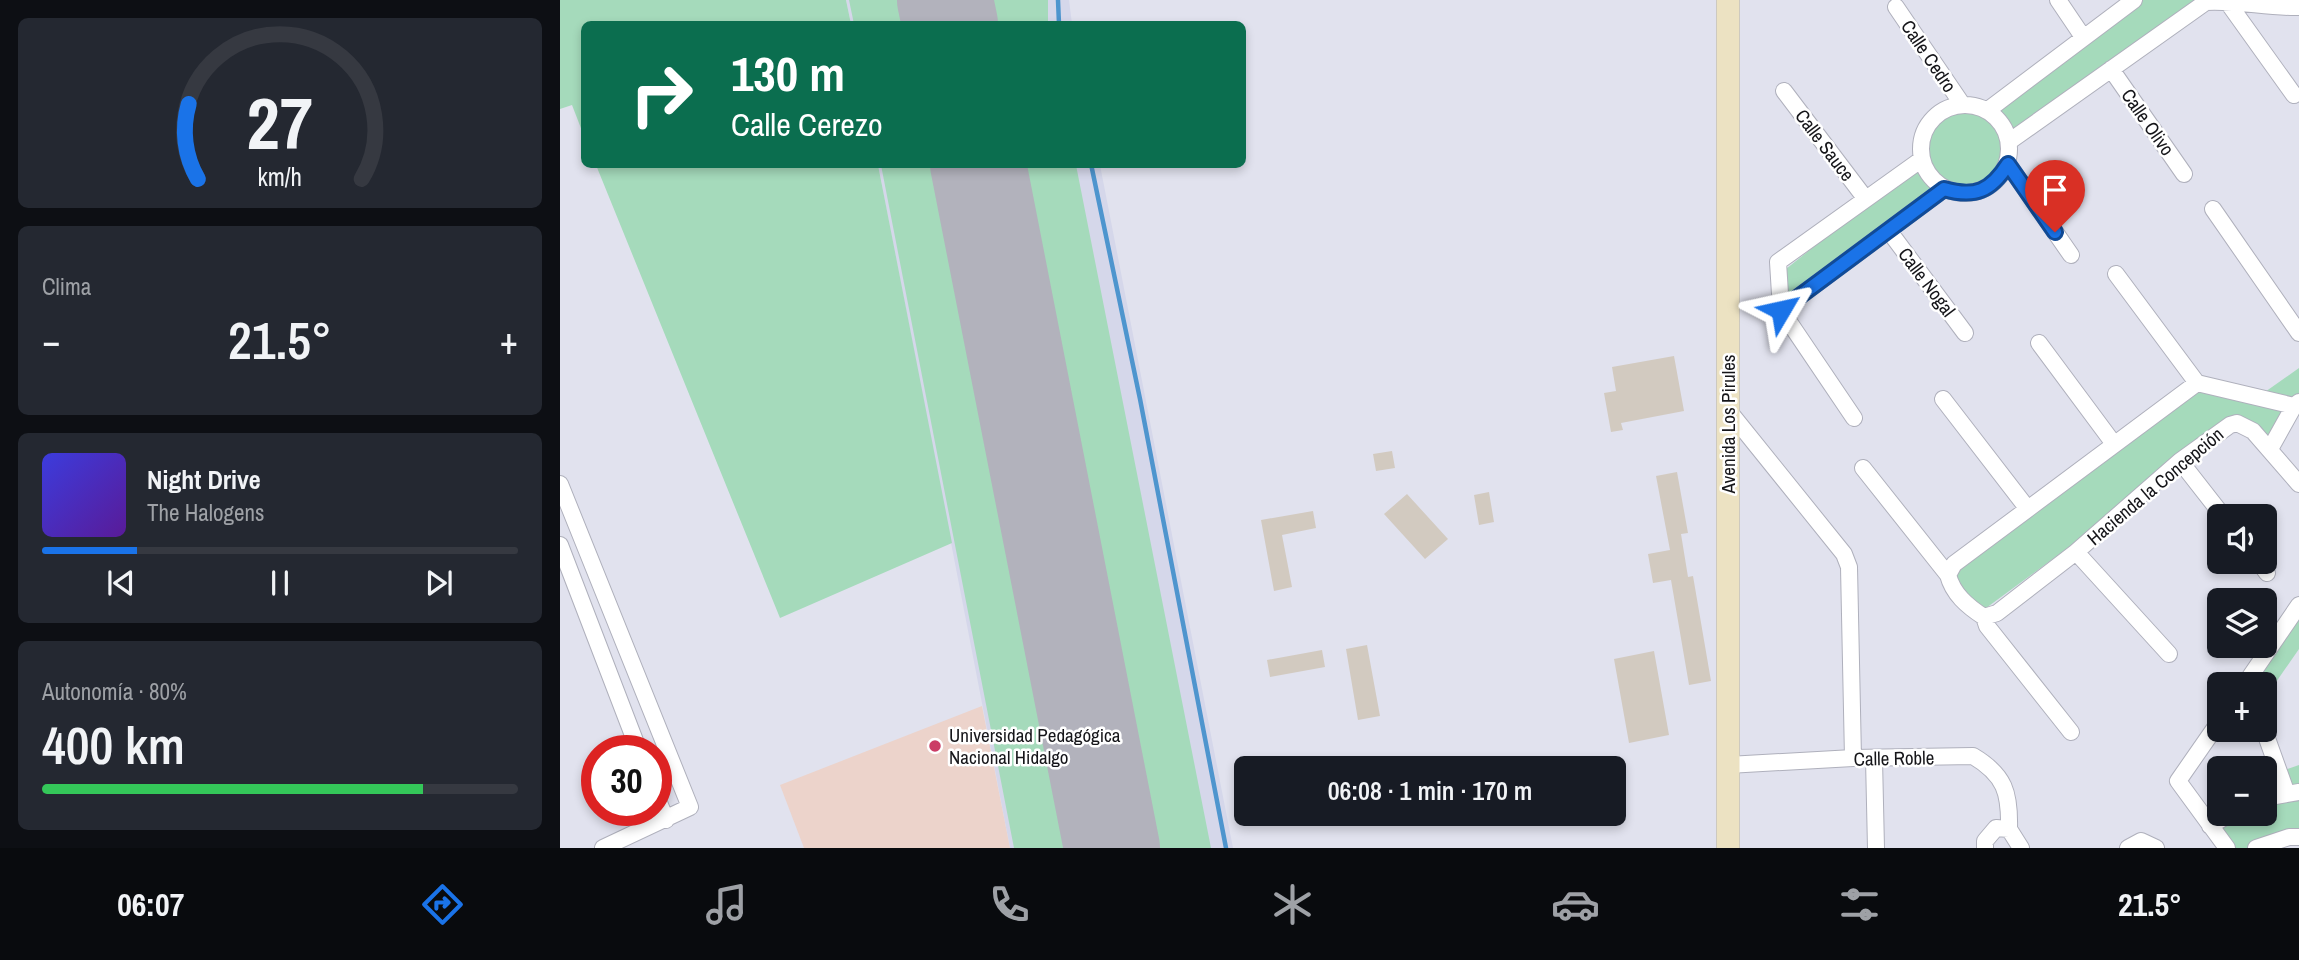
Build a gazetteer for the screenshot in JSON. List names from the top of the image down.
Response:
{
  "streets": {
    "street": [
      "Calle Cedro",
      "Calle Olivo",
      "Calle Sauce",
      "Calle Nogal",
      "Avenida Los Pirules",
      "Hacienda la Concepción",
      "Calle Roble"
    ]
  },
  "crossings": [
    ["Avenida Los Pirules", "Calle Roble"]
  ],
  "places": ["Universidad Pedagógica Nacional Hidalgo"],
  "page": {
    "turn": ["130 m", "Calle Cerezo"],
    "tile": [
      "Clima",
      ["Autonomía · 80%", "400 km"]
    ],
    "heat": ["−", "21.5°", "+"],
    "song": ["Night Drive", "The Halogens"],
    "map_buttons": ["+", "−"],
    "limit": "30",
    "trip": "06:08 · 1 min · 170 m",
    "tabs": ["06:07", "21.5°"],
    "gauge": ["27", "km/h"]
  }
}
